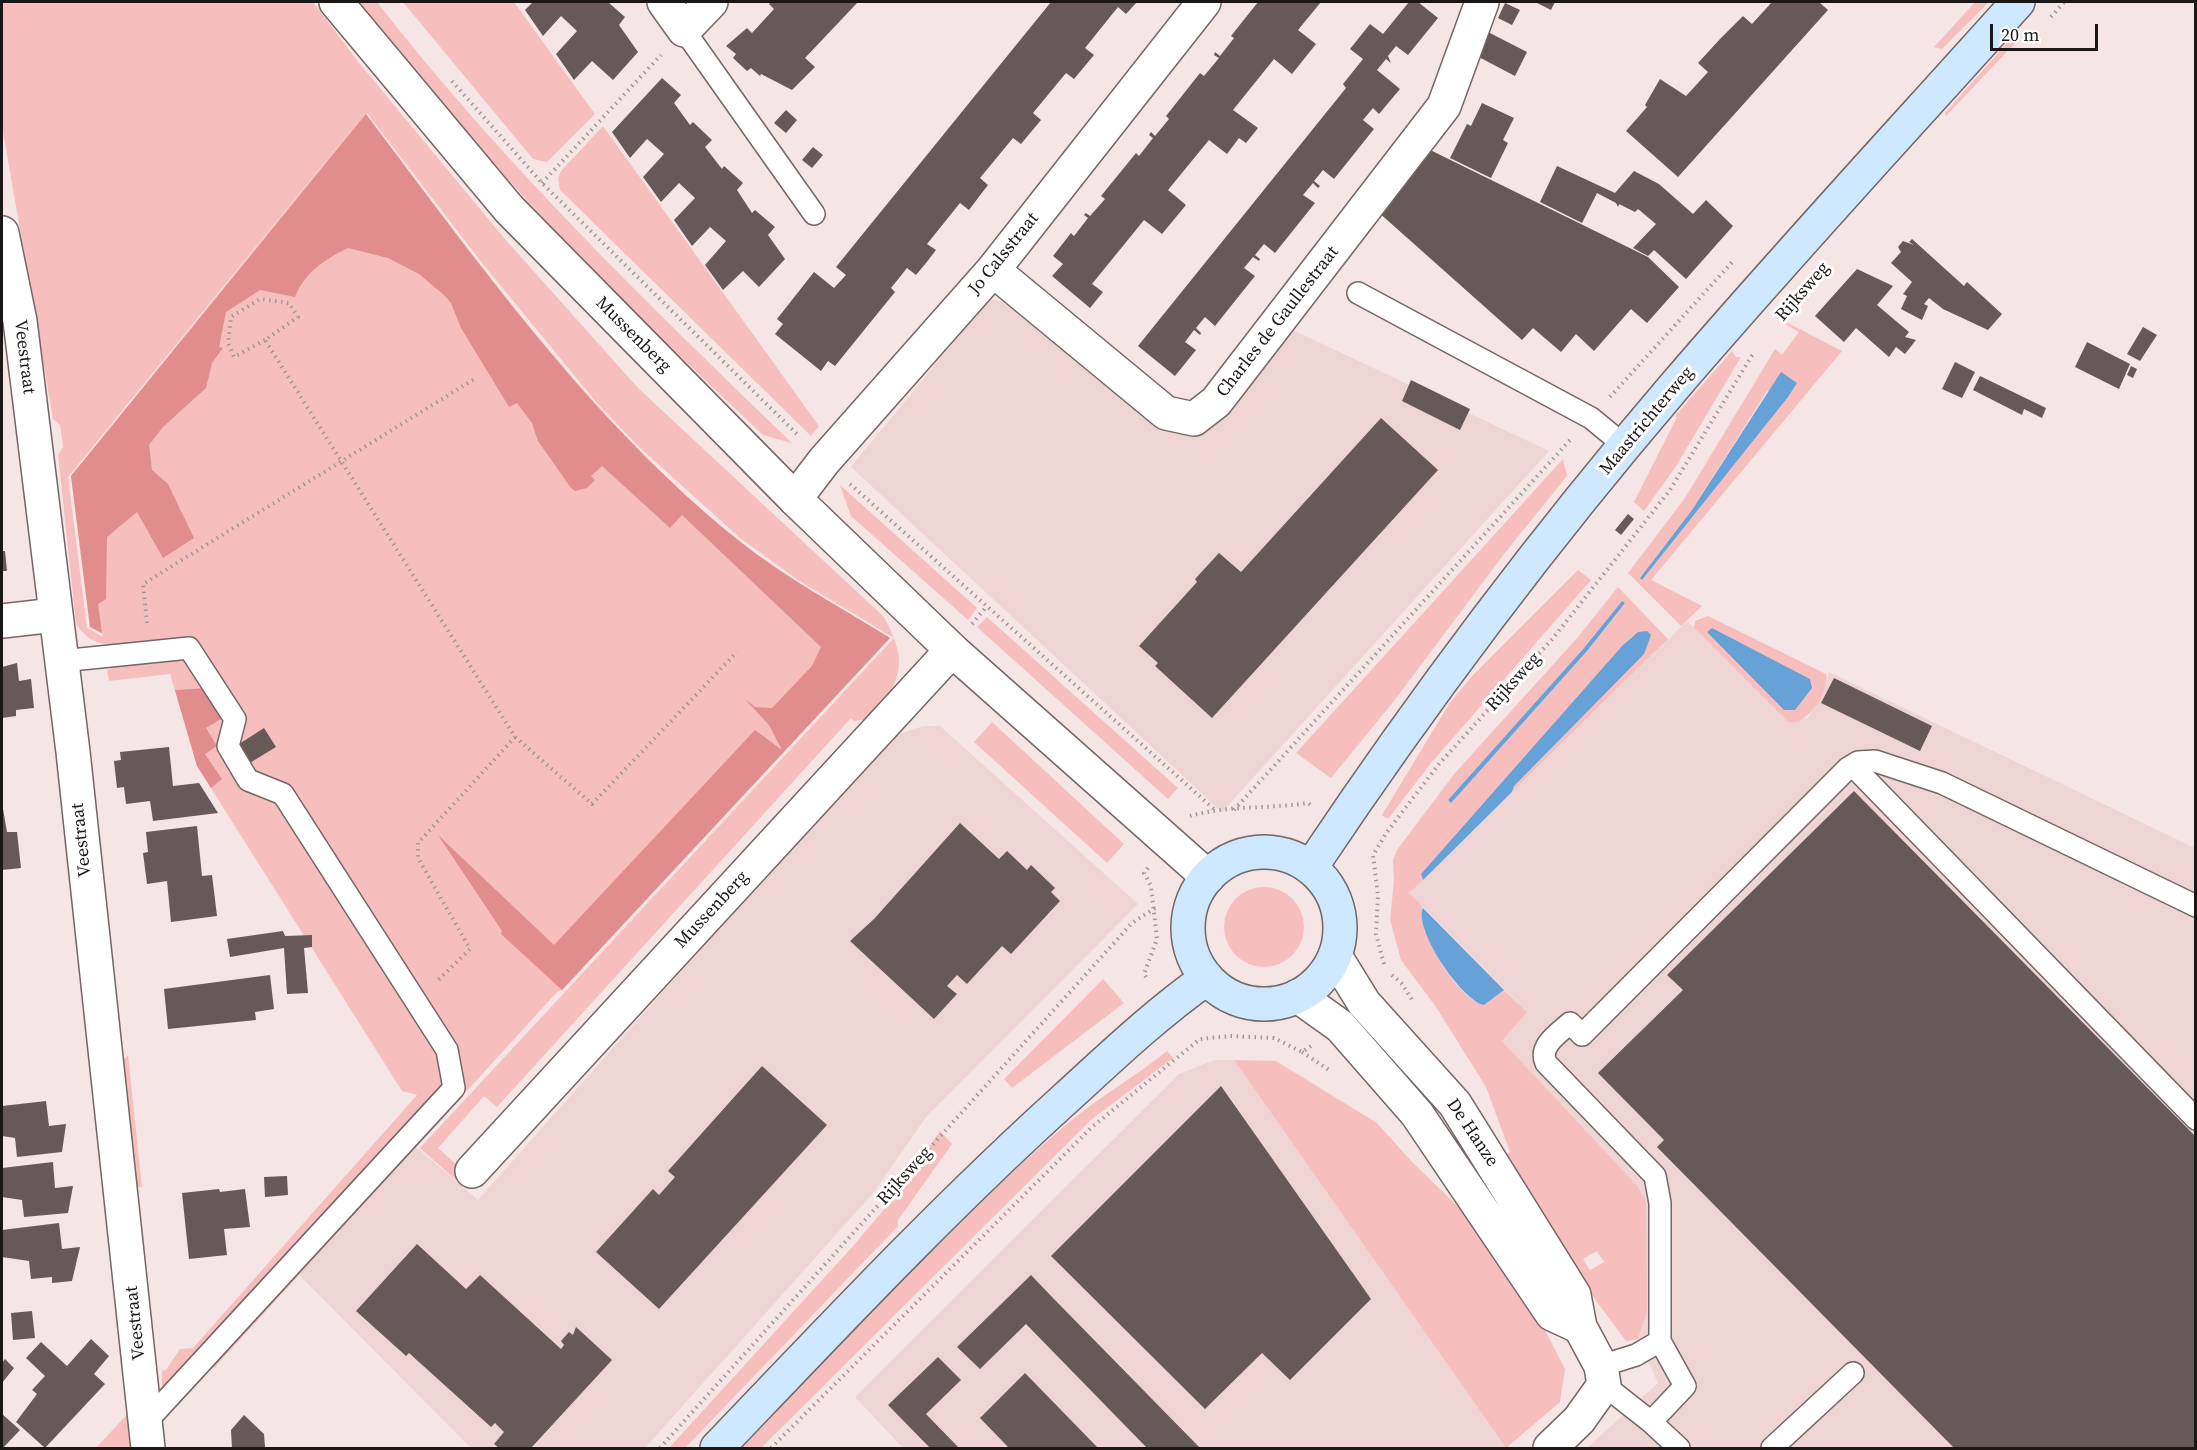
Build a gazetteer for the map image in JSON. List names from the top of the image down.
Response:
{
  "streets": {
    "main road": ["Maastrichterweg"],
    "street": [
      "Jo Calsstraat",
      "Charles de Gaullestraat",
      "Mussenberg",
      "Veestraat",
      "De Hanze"
    ],
    "path": ["Rijksweg"]
  },
  "crossings": [
    ["Jo Calsstraat", "Charles de Gaullestraat"],
    ["Jo Calsstraat", "Mussenberg"],
    ["Rijksweg", "De Hanze"],
    ["Mussenberg", "Maastrichterweg"],
    ["Mussenberg", "De Hanze"],
    ["Maastrichterweg", "De Hanze"]
  ],
  "scale_bar": "20 m"
}
